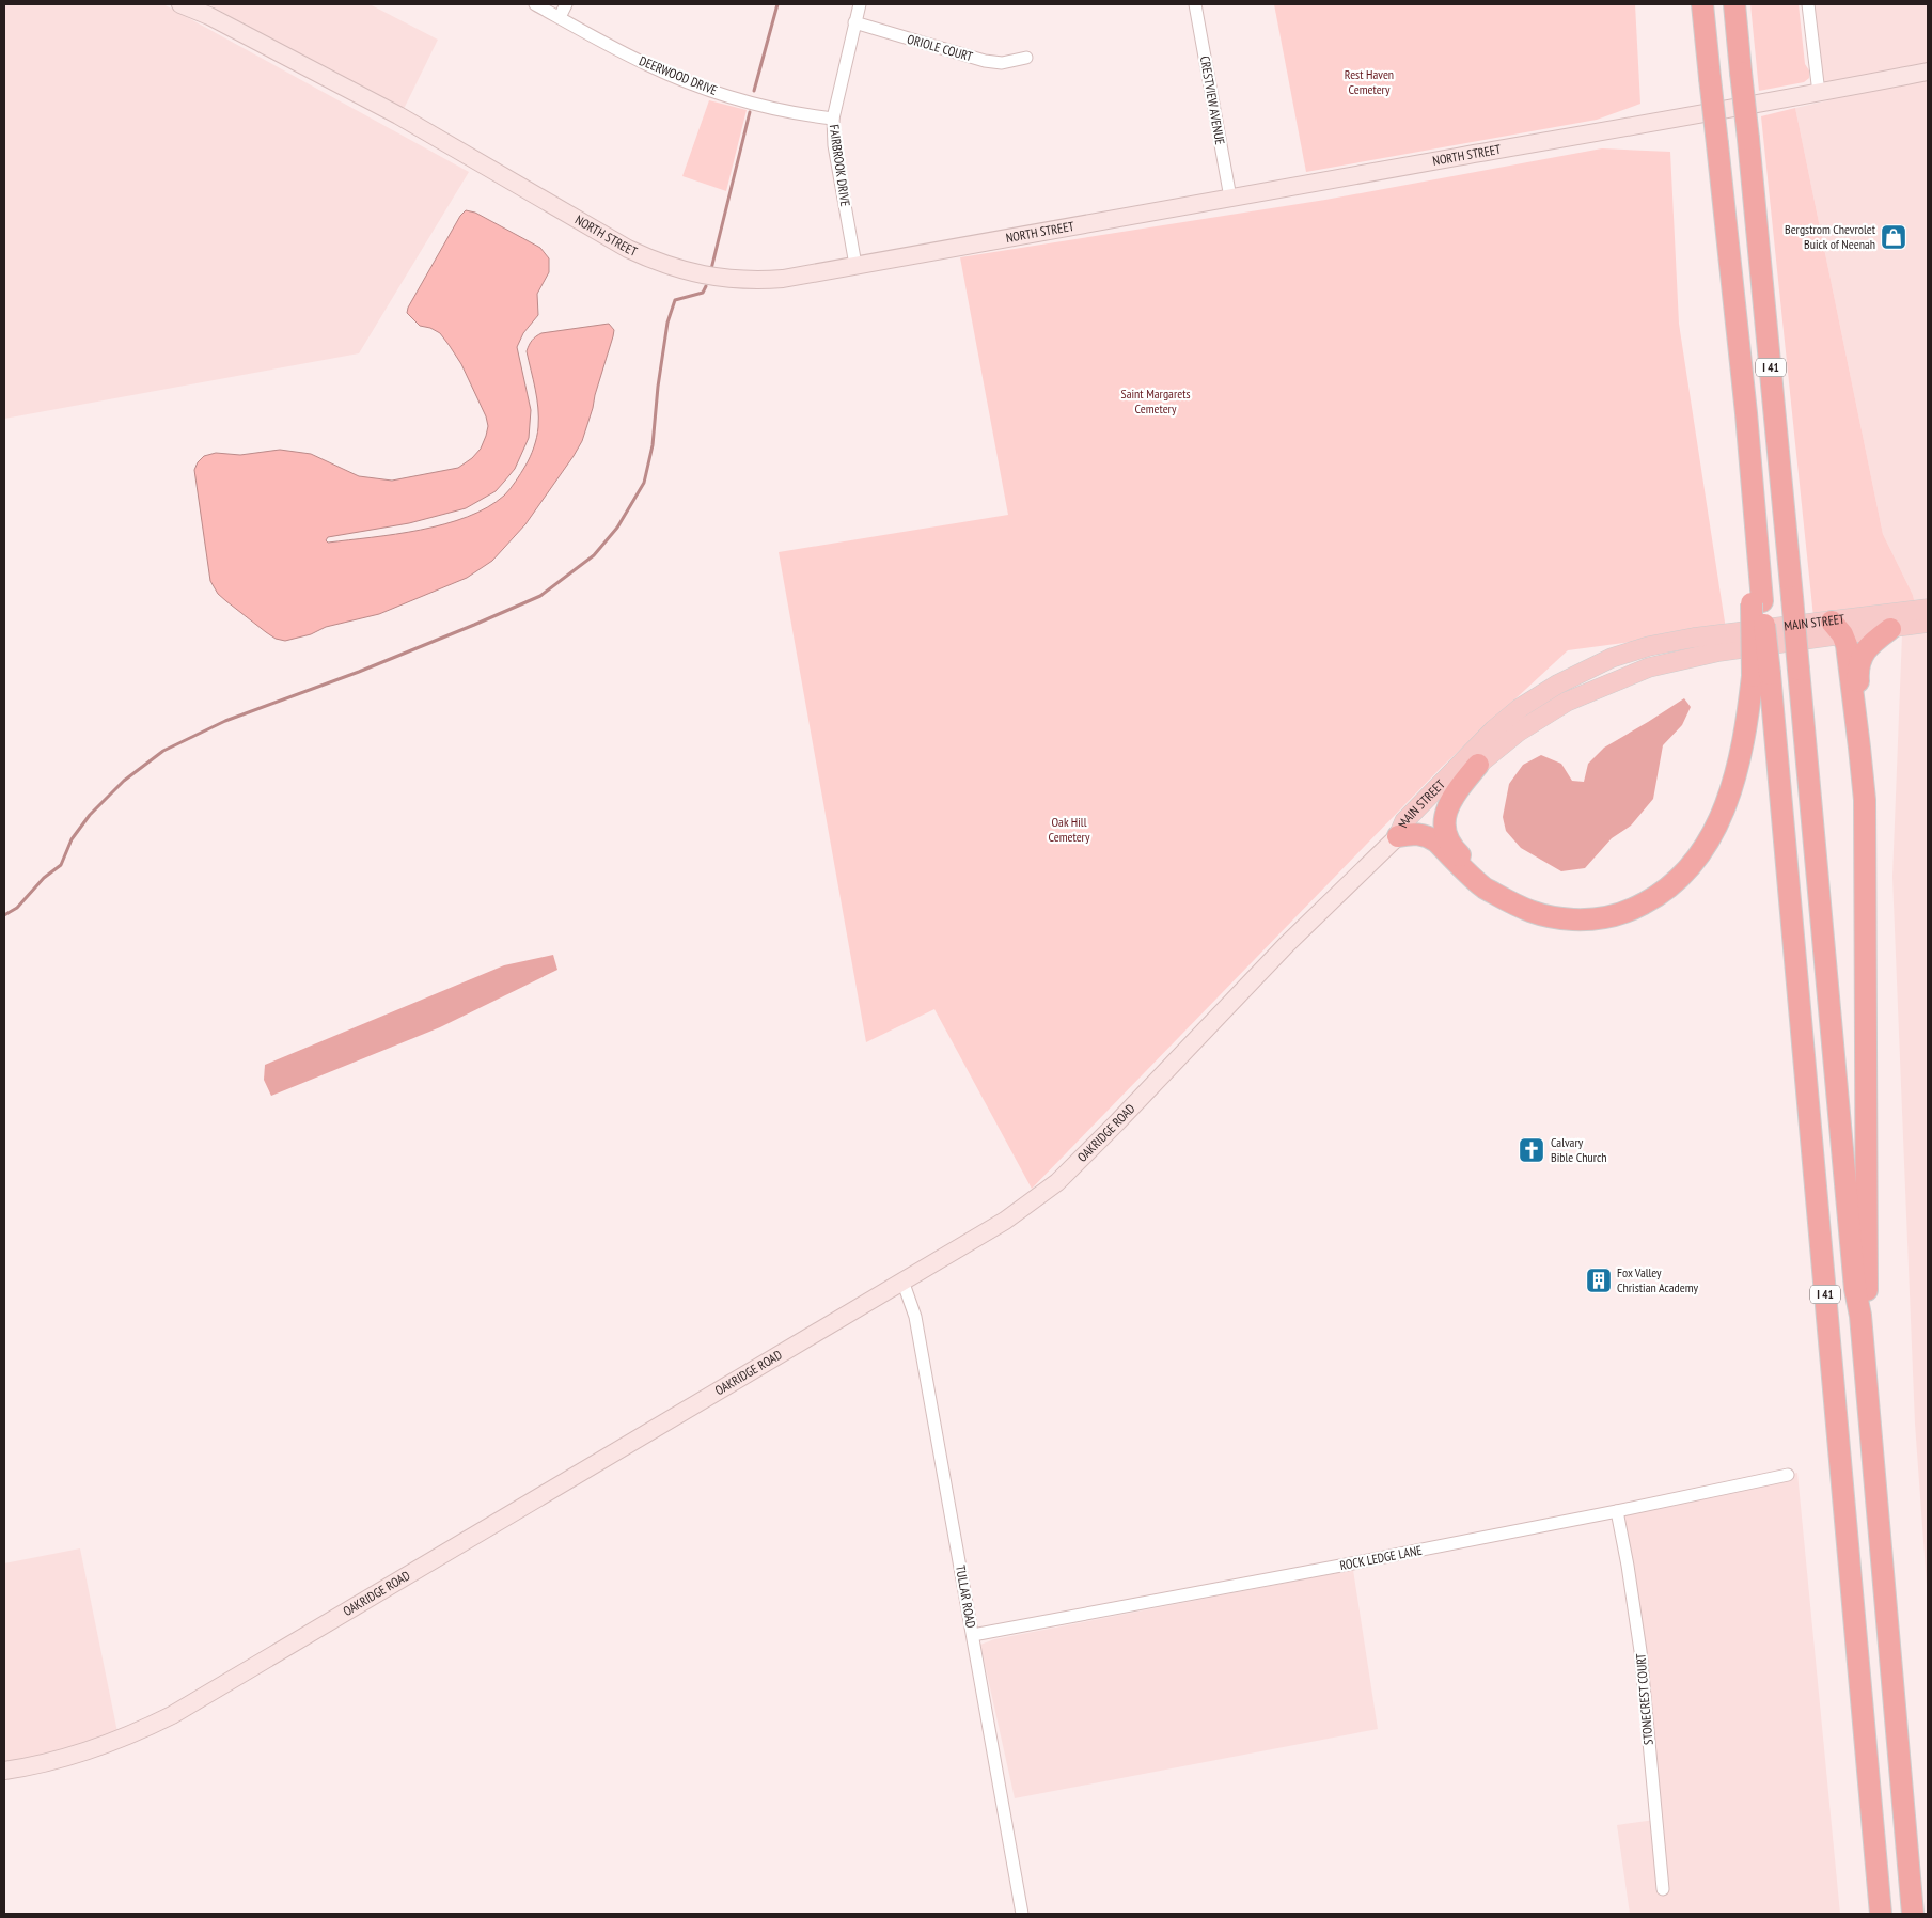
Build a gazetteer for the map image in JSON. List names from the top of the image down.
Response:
{
  "streets": {
    "highway": ["I 41"],
    "main road": ["MAIN STREET"],
    "street": [
      "ORIOLE COURT",
      "DEERWOOD DRIVE",
      "CRESTVIEW AVENUE",
      "NORTH STREET",
      "FAIRBROOK DRIVE",
      "OAKRIDGE ROAD",
      "ROCK LEDGE LANE",
      "TULLAR ROAD",
      "STONECREST COURT"
    ]
  },
  "crossings": [
    ["ORIOLE COURT", "FAIRBROOK DRIVE"],
    ["DEERWOOD DRIVE", "FAIRBROOK DRIVE"],
    ["CRESTVIEW AVENUE", "NORTH STREET"],
    ["NORTH STREET", "FAIRBROOK DRIVE"],
    ["MAIN STREET", "OAKRIDGE ROAD"],
    ["OAKRIDGE ROAD", "TULLAR ROAD"],
    ["ROCK LEDGE LANE", "TULLAR ROAD"],
    ["ROCK LEDGE LANE", "STONECREST COURT"]
  ],
  "parks": ["Rest Haven Cemetery", "Saint Margarets Cemetery", "Oak Hill Cemetery"],
  "places": {
    "shop": ["Bergstrom Chevrolet Buick of Neenah"],
    "church": ["Calvary Bible Church"],
    "building": ["Fox Valley Christian Academy"]
  }
}
